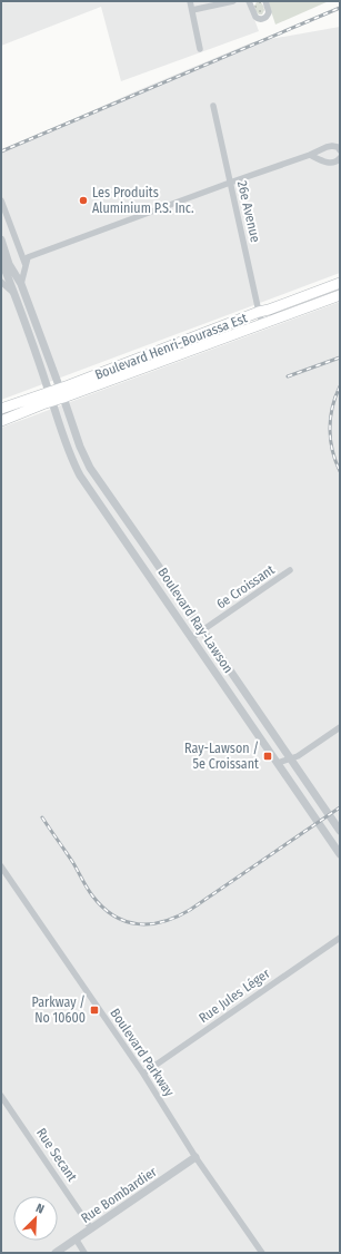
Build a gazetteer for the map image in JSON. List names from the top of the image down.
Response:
{
  "streets": {
    "main road": ["Boulevard Henri-Bourassa Est"],
    "street": [
      "26e Avenue",
      "6e Croissant",
      "Boulevard Ray-Lawson",
      "Rue Jules Léger",
      "Boulevard Parkway",
      "Rue Secant",
      "Rue Bombardier"
    ]
  },
  "crossings": [
    ["26e Avenue", "Boulevard Henri-Bourassa Est"],
    ["Boulevard Henri-Bourassa Est", "Boulevard Ray-Lawson"],
    ["6e Croissant", "Boulevard Ray-Lawson"],
    ["Rue Jules Léger", "Boulevard Parkway"],
    ["Boulevard Parkway", "Rue Bombardier"],
    ["Rue Secant", "Rue Bombardier"]
  ],
  "places": {
    "other": ["Les Produits Aluminium P.S. Inc."],
    "transit": ["Ray-Lawson / 5e Croissant", "Parkway / No 10600"]
  },
  "north": "top right"
}
